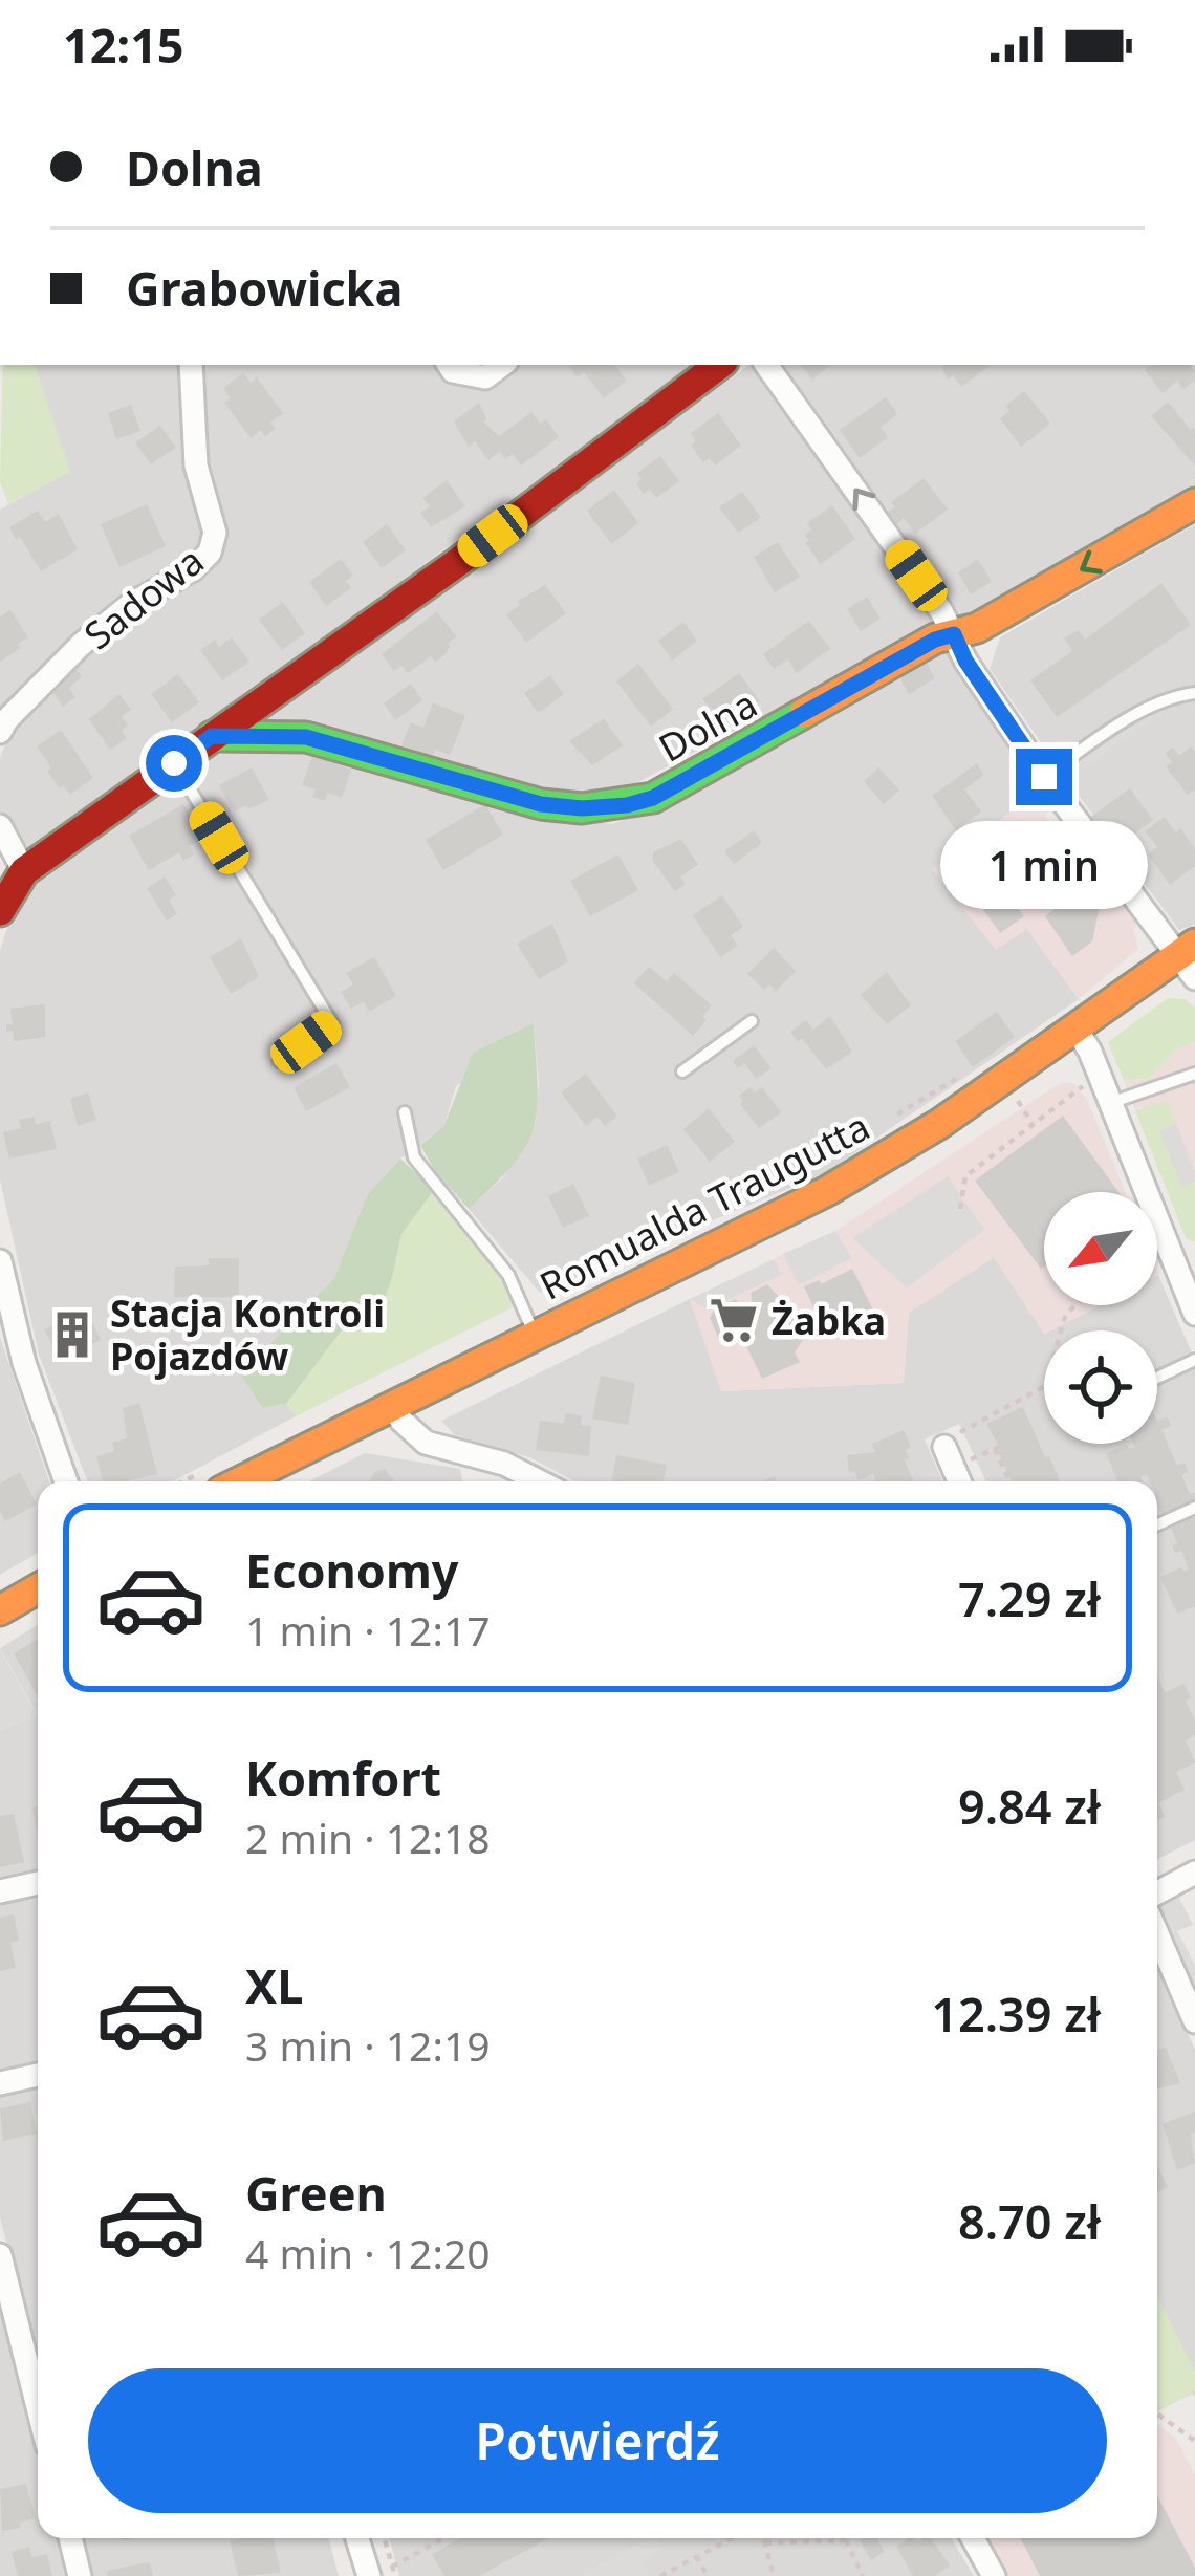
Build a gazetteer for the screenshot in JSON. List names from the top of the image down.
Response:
{
  "streets": {
    "street": ["Sadowa", "Dolna", "Romualda Traugutta"]
  },
  "places": {
    "supermarket": ["Żabka"],
    "building": ["Stacja Kontroli Pojazdów"]
  },
  "north": "bottom left",
  "page": {
    "status": "12:15",
    "banner": ["Dolna", "Grabowicka"],
    "bubble": "1 min",
    "list": [
      {
        "name": "Economy",
        "note": "1 min · 12:17",
        "value": "7.29 zł"
      },
      {
        "name": "Komfort",
        "note": "2 min · 12:18",
        "value": "9.84 zł"
      },
      {
        "name": "XL",
        "note": "3 min · 12:19",
        "value": "12.39 zł"
      },
      {
        "name": "Green",
        "note": "4 min · 12:20",
        "value": "8.70 zł"
      }
    ],
    "buttons": "Potwierdź"
  }
}
